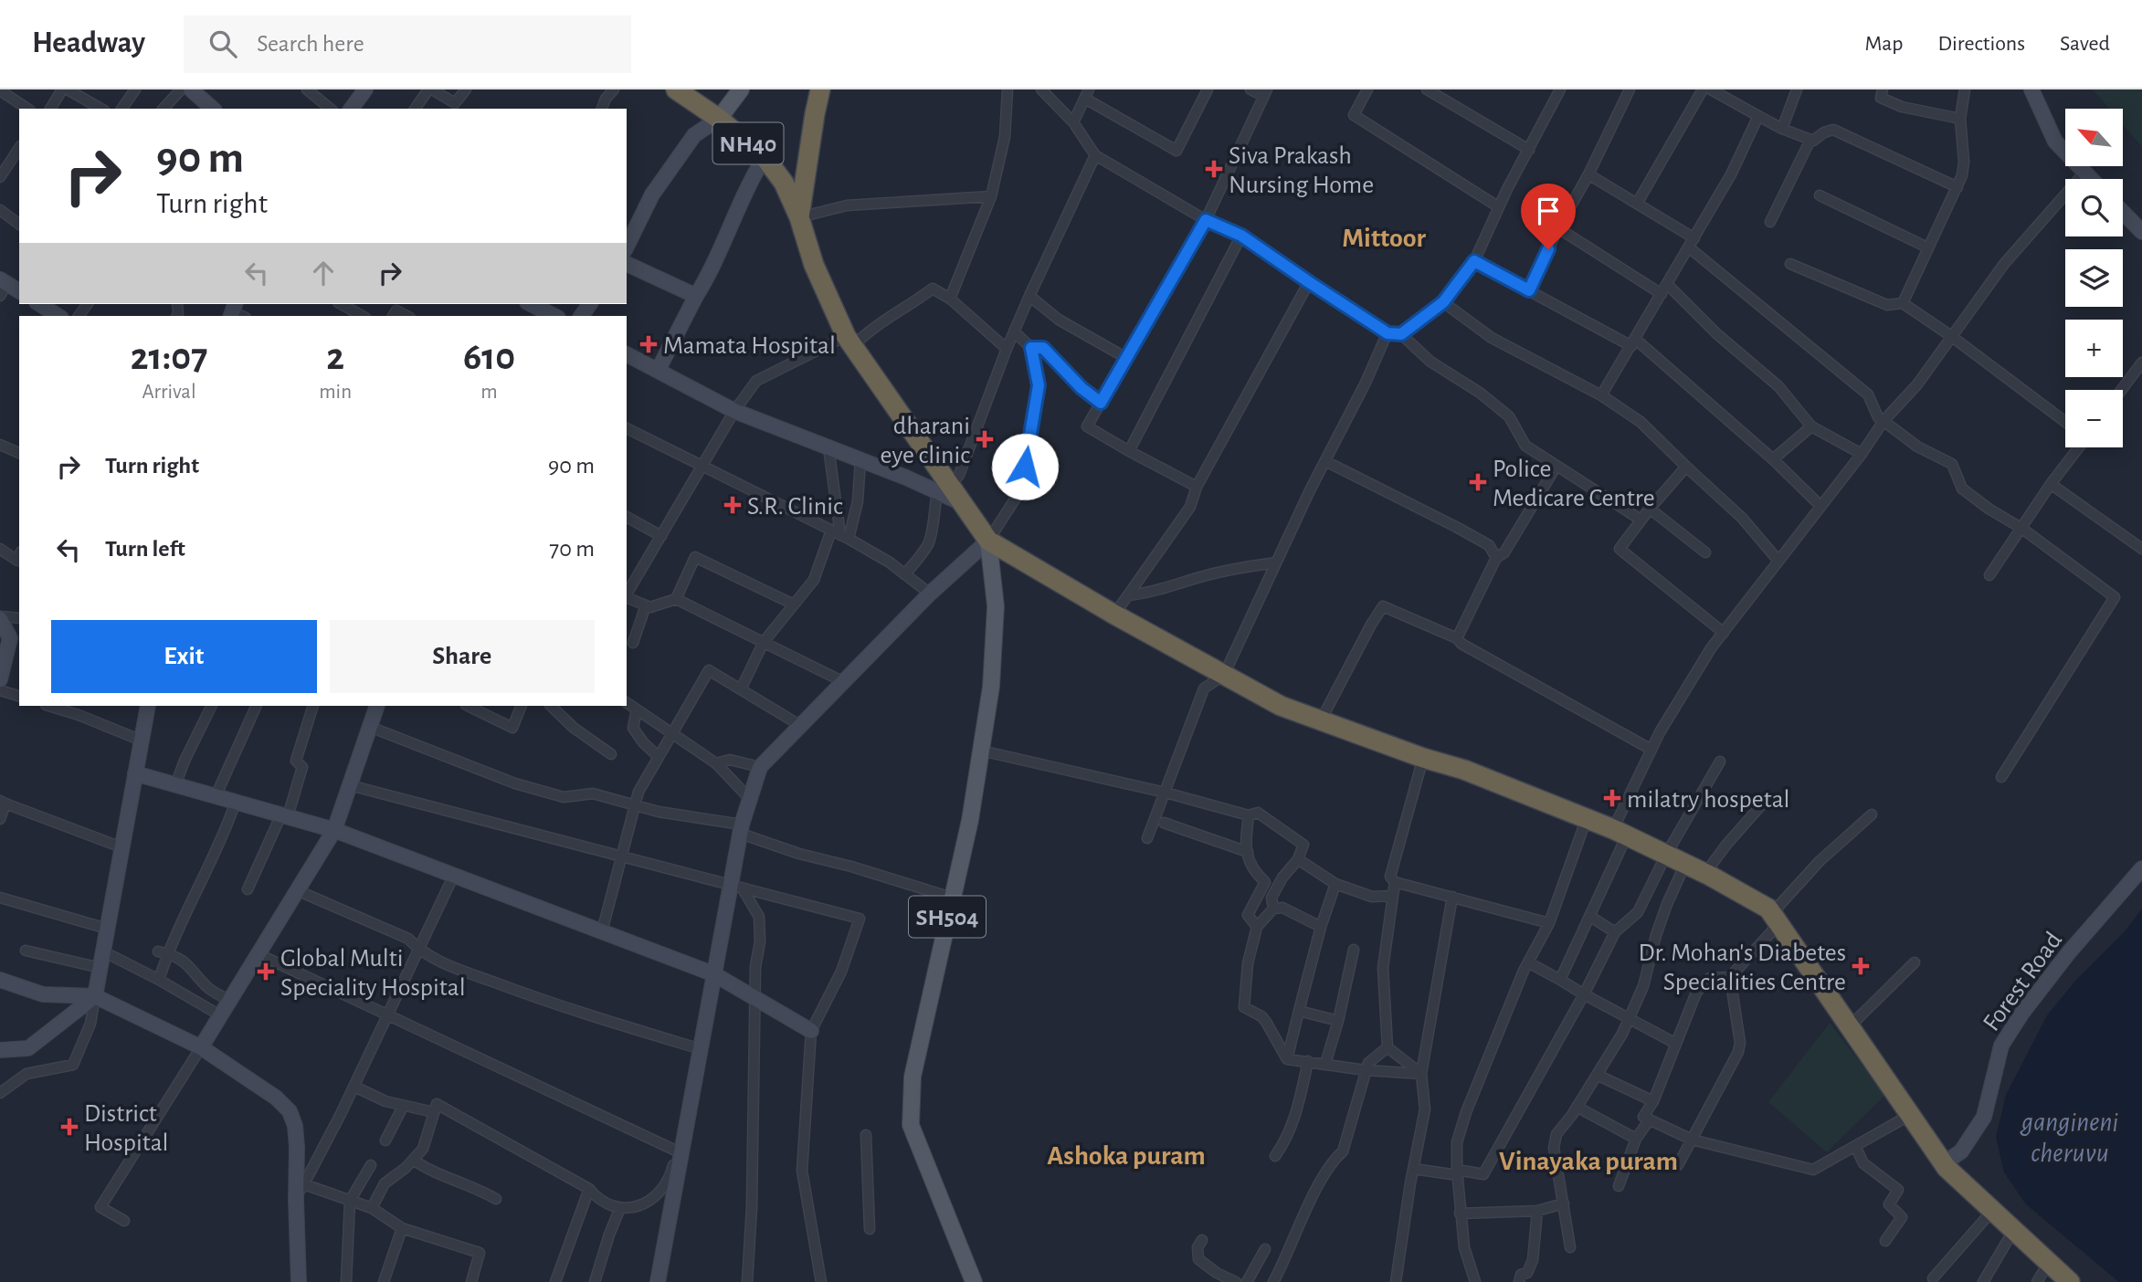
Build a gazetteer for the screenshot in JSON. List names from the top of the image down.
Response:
{
  "streets": {
    "highway": ["NH40"],
    "main road": ["SH504"],
    "street": ["Forest Road"]
  },
  "crossings": [
    ["NH40", "SH504"]
  ],
  "districts": ["Mittoor", "Ashoka puram", "Vinayaka puram"],
  "water": ["gangineni cheruvu"],
  "places": {
    "health": [
      "Siva Prakash Nursing Home",
      "Mamata Hospital",
      "dharani eye clinic",
      "Police Medicare Centre",
      "S.R. Clinic",
      "milatry hospetal",
      "Dr. Mohan's Diabetes Specialities Centre",
      "Global Multi Speciality Hospital",
      "District Hospital"
    ]
  },
  "north": "top left",
  "page": {
    "header": "Headway",
    "search": "Search here",
    "nav": ["Map", "Directions", "Saved"],
    "map_buttons": ["+", "−"],
    "turn": ["90 m", "Turn right"],
    "eta": [
      "21:07",
      "Arrival",
      "2",
      "min",
      "610",
      "m"
    ],
    "list": [
      {
        "name": "Turn right",
        "value": "90 m"
      },
      {
        "name": "Turn left",
        "value": "70 m"
      }
    ],
    "buttons": ["Exit", "Share"]
  }
}
